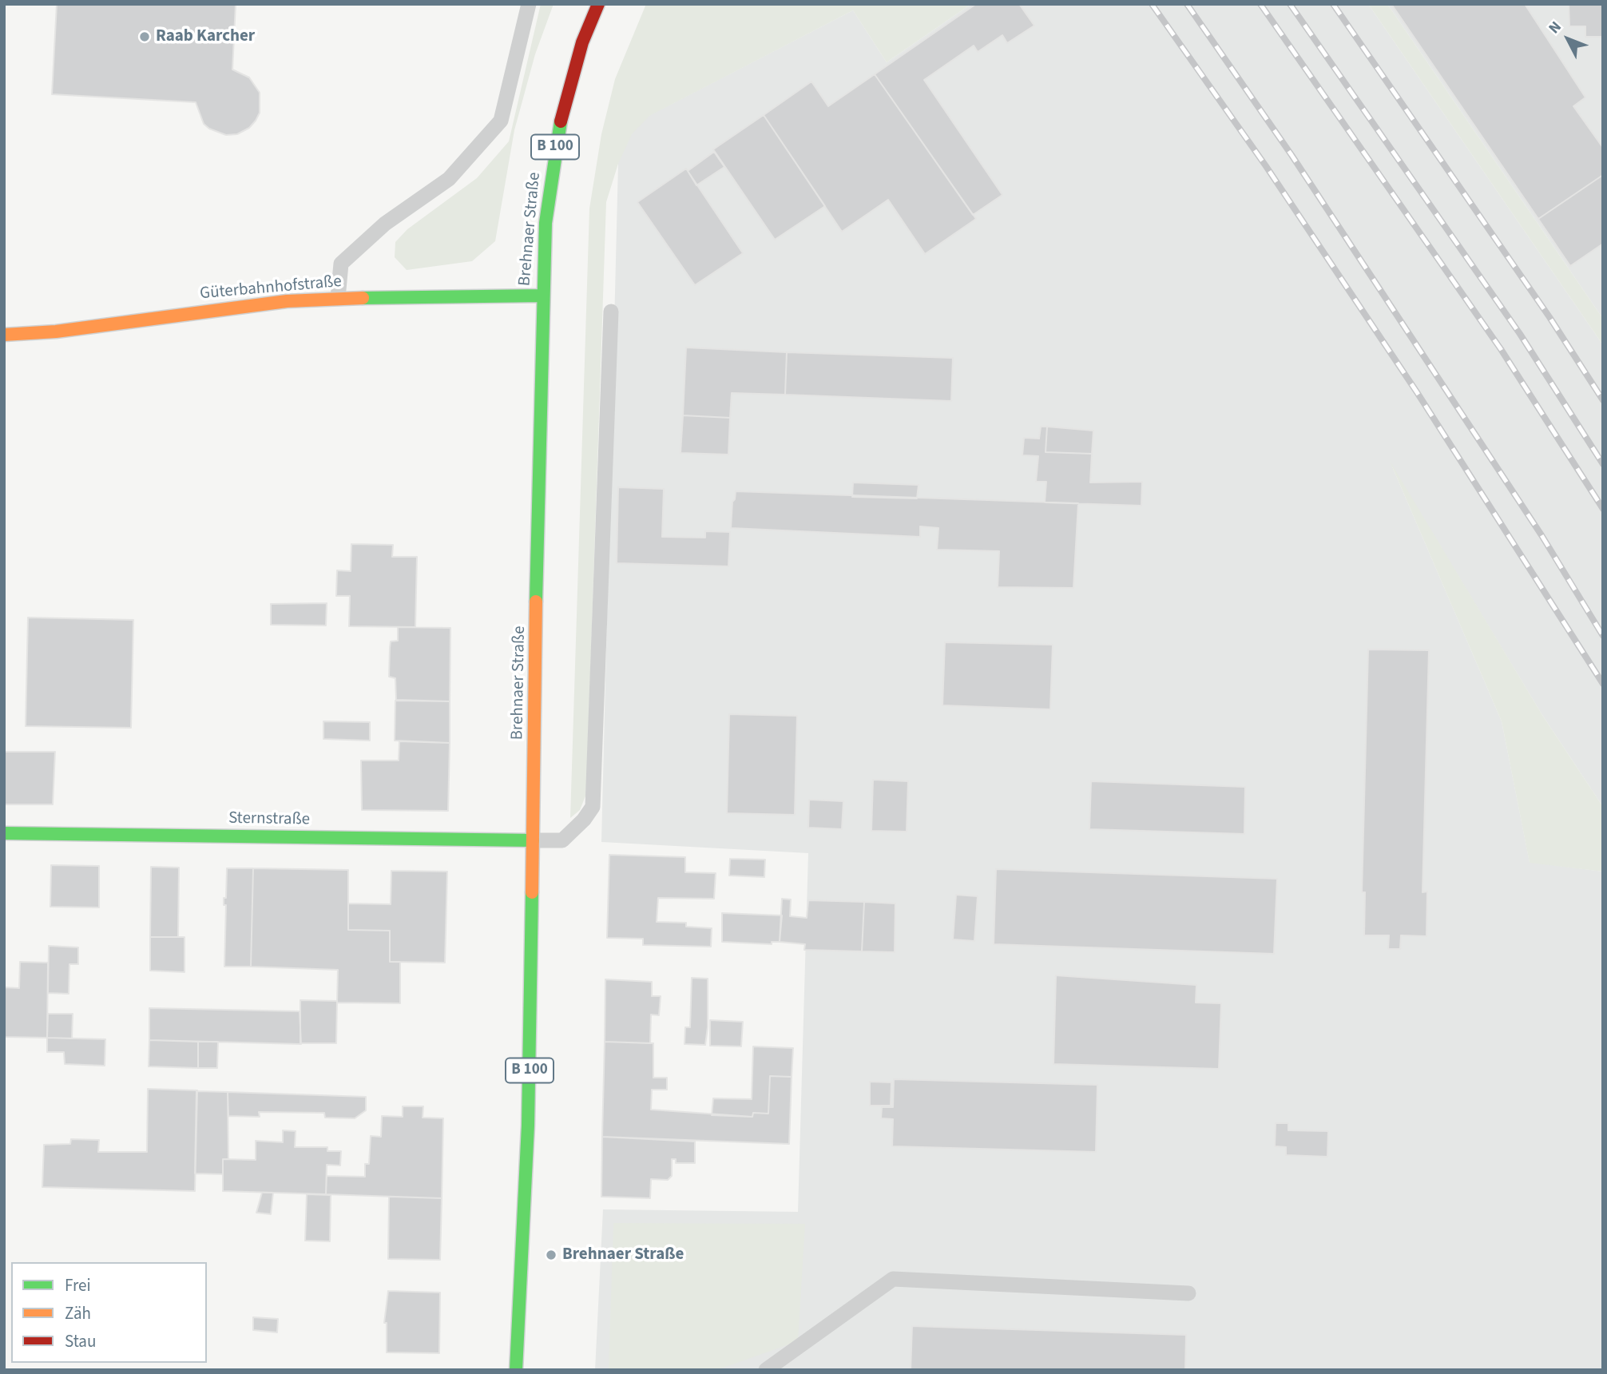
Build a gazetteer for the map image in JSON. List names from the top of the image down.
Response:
{
  "streets": {
    "main road": [
      "B 100",
      "Brehnaer Straße",
      "Güterbahnhofstraße",
      "Sternstraße"
    ]
  },
  "crossings": [
    ["Brehnaer Straße", "Güterbahnhofstraße"],
    ["Brehnaer Straße", "Sternstraße"]
  ],
  "places": ["Raab Karcher", "Brehnaer Straße"],
  "legend": ["Frei", "Zäh", "Stau"],
  "north": "top left"
}
